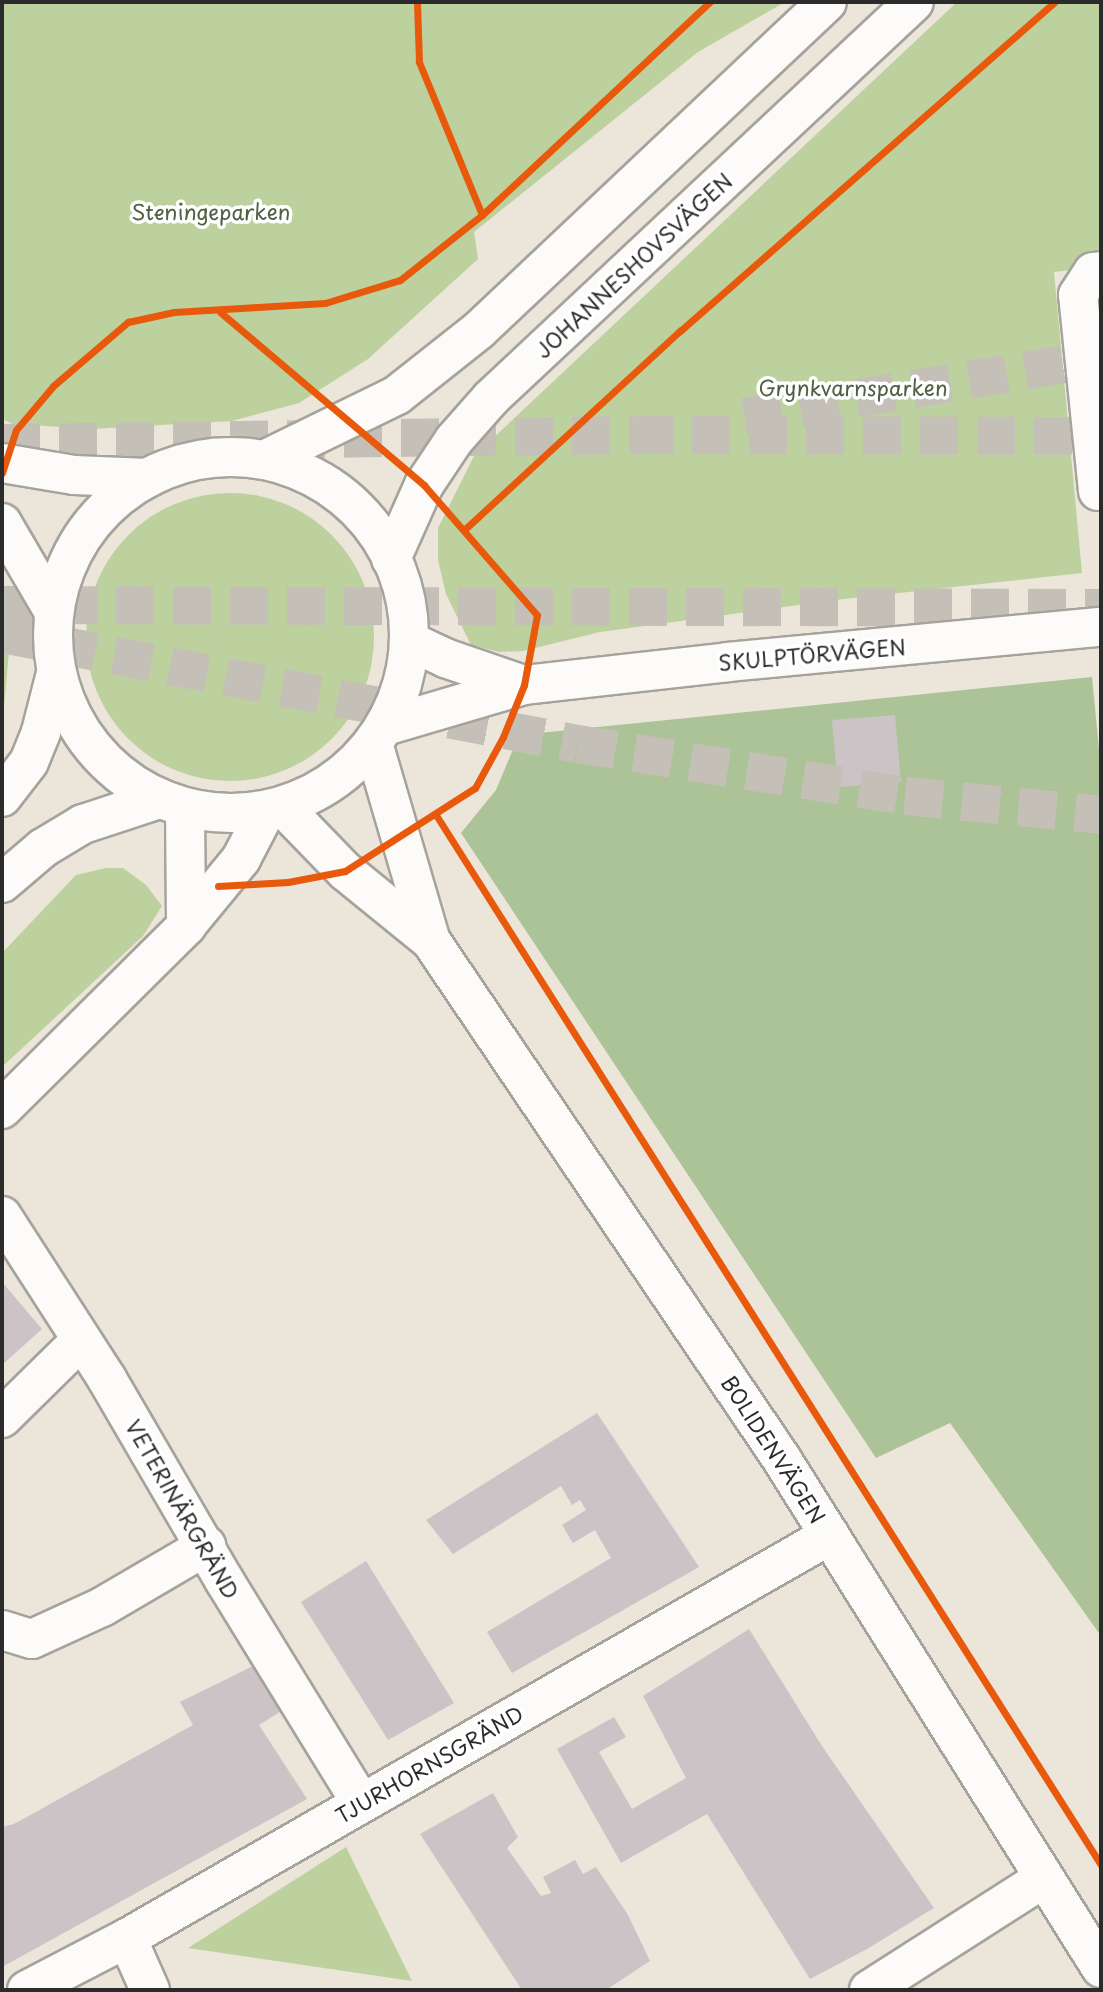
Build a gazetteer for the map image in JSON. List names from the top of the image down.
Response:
{
  "streets": {
    "main road": [
      "JOHANNESHOVSVÄGEN",
      "SKULPTÖRVÄGEN",
      "BOLIDENVÄGEN",
      "VETERINÄRGRÄND",
      "TJURHORNSGRÄND"
    ]
  },
  "crossings": [
    ["SKULPTÖRVÄGEN", "BOLIDENVÄGEN"],
    ["BOLIDENVÄGEN", "TJURHORNSGRÄND"],
    ["VETERINÄRGRÄND", "TJURHORNSGRÄND"]
  ],
  "parks": ["Steningeparken", "Grynkvarnsparken"]
}
